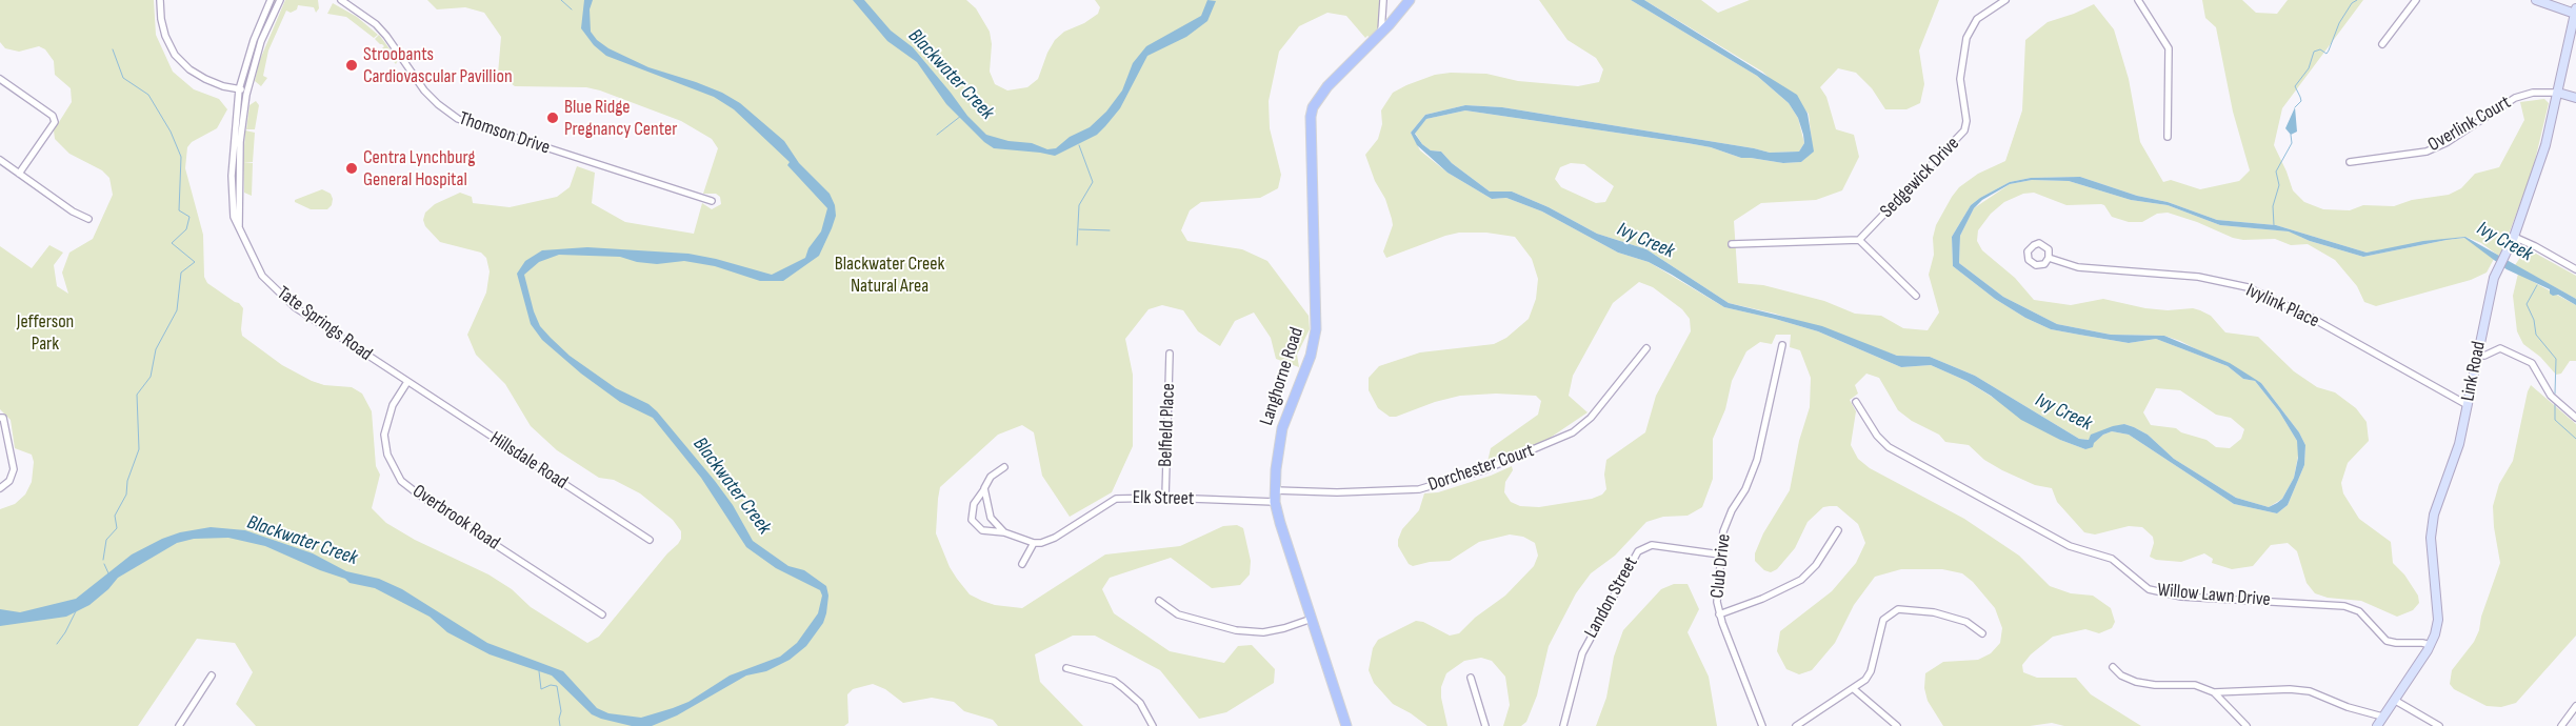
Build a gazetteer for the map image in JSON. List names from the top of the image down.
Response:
{
  "streets": {
    "main road": ["Langhorne Road"],
    "street": [
      "Overlink Court",
      "Thomson Drive",
      "Sedgewick Drive",
      "Ivylink Place",
      "Tate Springs Road",
      "Link Road",
      "Belfield Place",
      "Hillsdale Road",
      "Dorchester Court",
      "Elk Street",
      "Overbrook Road",
      "Club Drive",
      "Willow Lawn Drive",
      "Landon Street"
    ]
  },
  "crossings": [
    ["Overlink Court", "Link Road"],
    ["Ivylink Place", "Link Road"],
    ["Tate Springs Road", "Hillsdale Road"],
    ["Tate Springs Road", "Overbrook Road"],
    ["Link Road", "Willow Lawn Drive"],
    ["Langhorne Road", "Dorchester Court"],
    ["Langhorne Road", "Elk Street"],
    ["Belfield Place", "Elk Street"],
    ["Hillsdale Road", "Overbrook Road"],
    ["Club Drive", "Landon Street"]
  ],
  "water": ["Blackwater Creek", "Ivy Creek"],
  "parks": ["Blackwater Creek Natural Area", "Jefferson Park"],
  "places": ["Stroobants Cardiovascular Pavillion", "Blue Ridge Pregnancy Center", "Centra Lynchburg General Hospital"]
}
